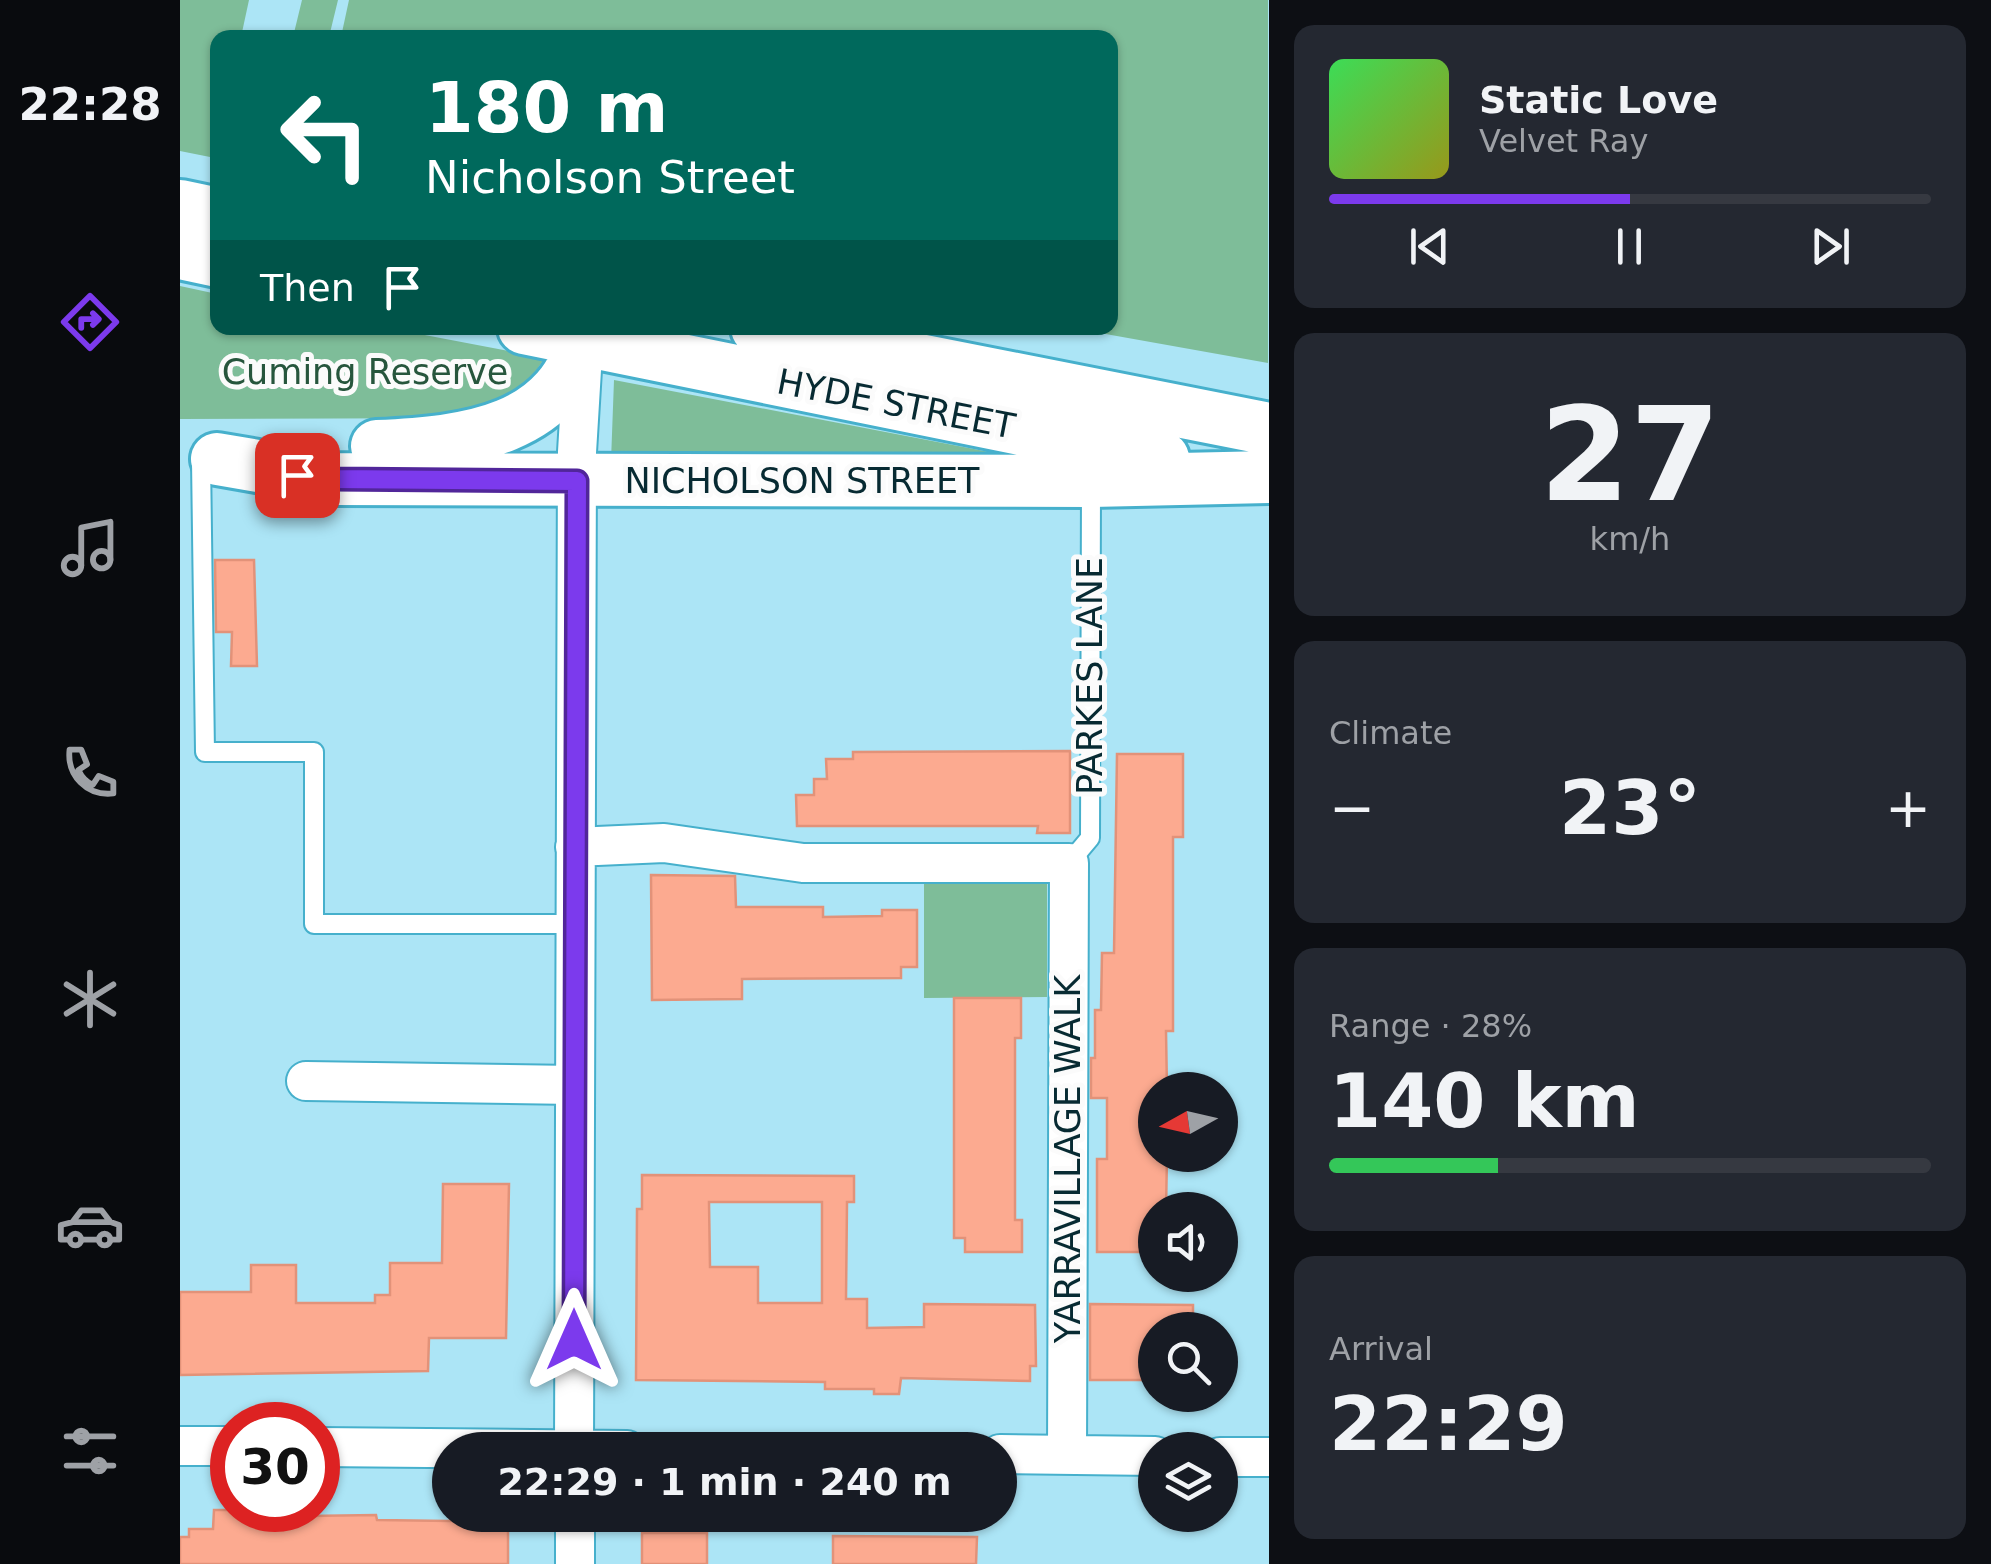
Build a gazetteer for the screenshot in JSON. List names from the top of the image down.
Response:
{
  "streets": {
    "street": ["HYDE STREET", "NICHOLSON STREET", "YARRAVILLAGE WALK"],
    "lane": ["PARKES LANE"]
  },
  "crossings": [
    ["HYDE STREET", "NICHOLSON STREET"],
    ["NICHOLSON STREET", "PARKES LANE"],
    ["PARKES LANE", "YARRAVILLAGE WALK"]
  ],
  "parks": ["Cuming Reserve"],
  "north": "left",
  "page": {
    "tabs": "22:28",
    "turn": ["180 m", "Nicholson Street"],
    "song": ["Static Love", "Velvet Ray"],
    "then": "Then",
    "tile": [
      ["27", "km/h"],
      "Climate",
      ["Range · 28%", "140 km"],
      ["Arrival", "22:29"]
    ],
    "heat": ["−", "23°", "+"],
    "limit": "30",
    "trip": "22:29 · 1 min · 240 m"
  }
}
